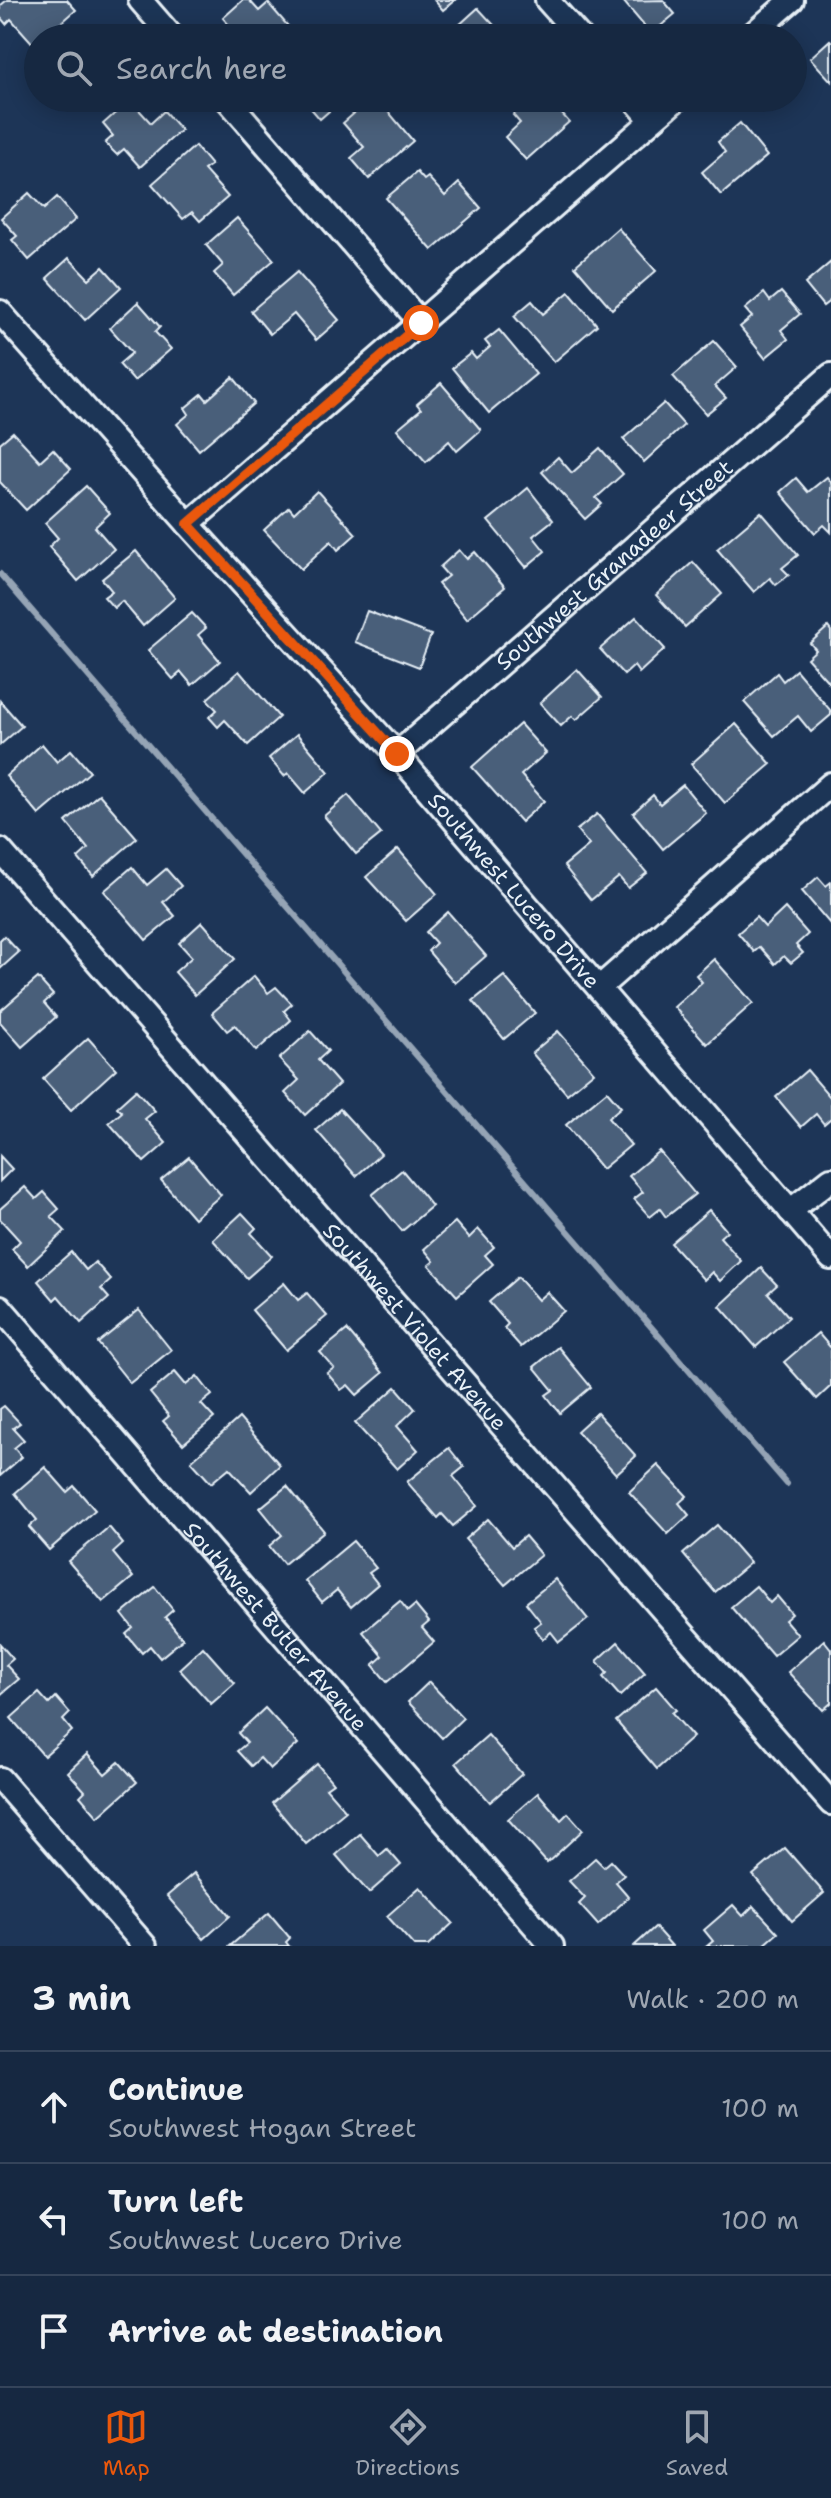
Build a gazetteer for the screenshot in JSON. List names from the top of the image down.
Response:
{
  "streets": {
    "street": [
      "Southwest Granadeer Street",
      "Southwest Lucero Drive",
      "Southwest Violet Avenue",
      "Southwest Butler Avenue"
    ]
  },
  "crossings": [
    ["Southwest Granadeer Street", "Southwest Lucero Drive"]
  ],
  "page": {
    "search": "Search here",
    "heading": ["3 min", "Walk · 200 m"],
    "list": [
      ["Continue", "Southwest Hogan Street", "100 m"],
      ["Turn left", "Southwest Lucero Drive", "100 m"],
      "Arrive at destination"
    ],
    "nav": ["Map", "Directions", "Saved"]
  }
}
